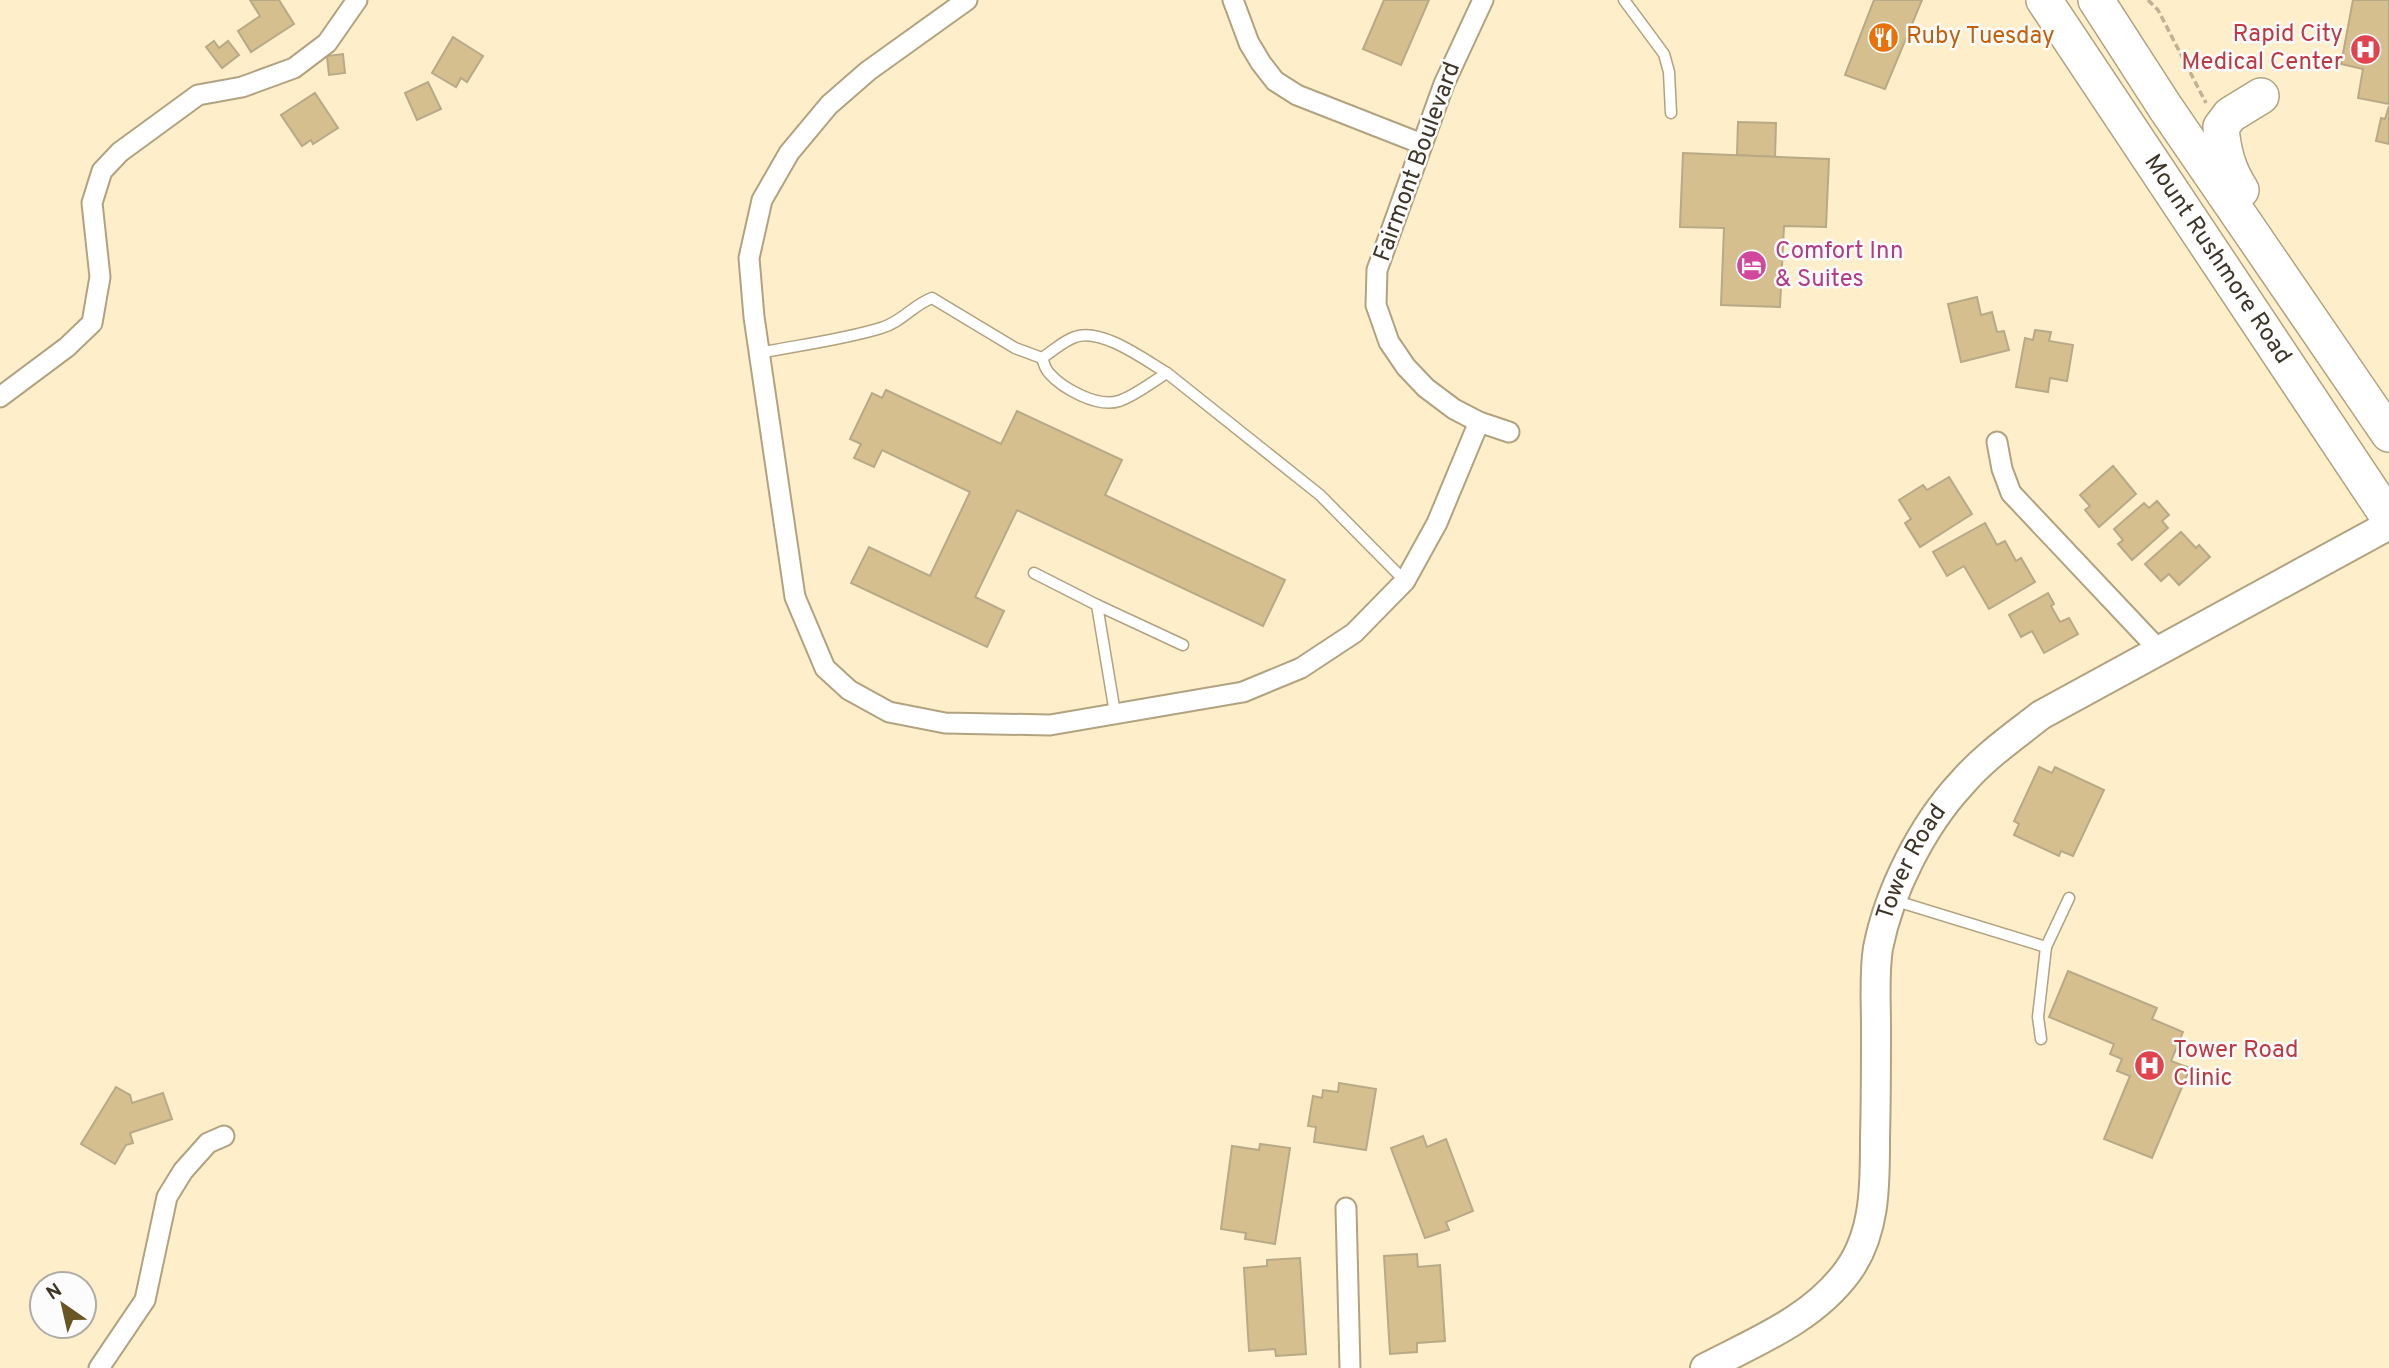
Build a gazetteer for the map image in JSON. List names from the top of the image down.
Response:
{
  "streets": {
    "highway": ["Mount Rushmore Road"],
    "street": ["Fairmont Boulevard", "Tower Road"]
  },
  "places": {
    "restaurant": ["Ruby Tuesday"],
    "hospital": ["Rapid City Medical Center", "Tower Road Clinic"],
    "hotel": ["Comfort Inn & Suites"]
  },
  "north": "top left"
}
